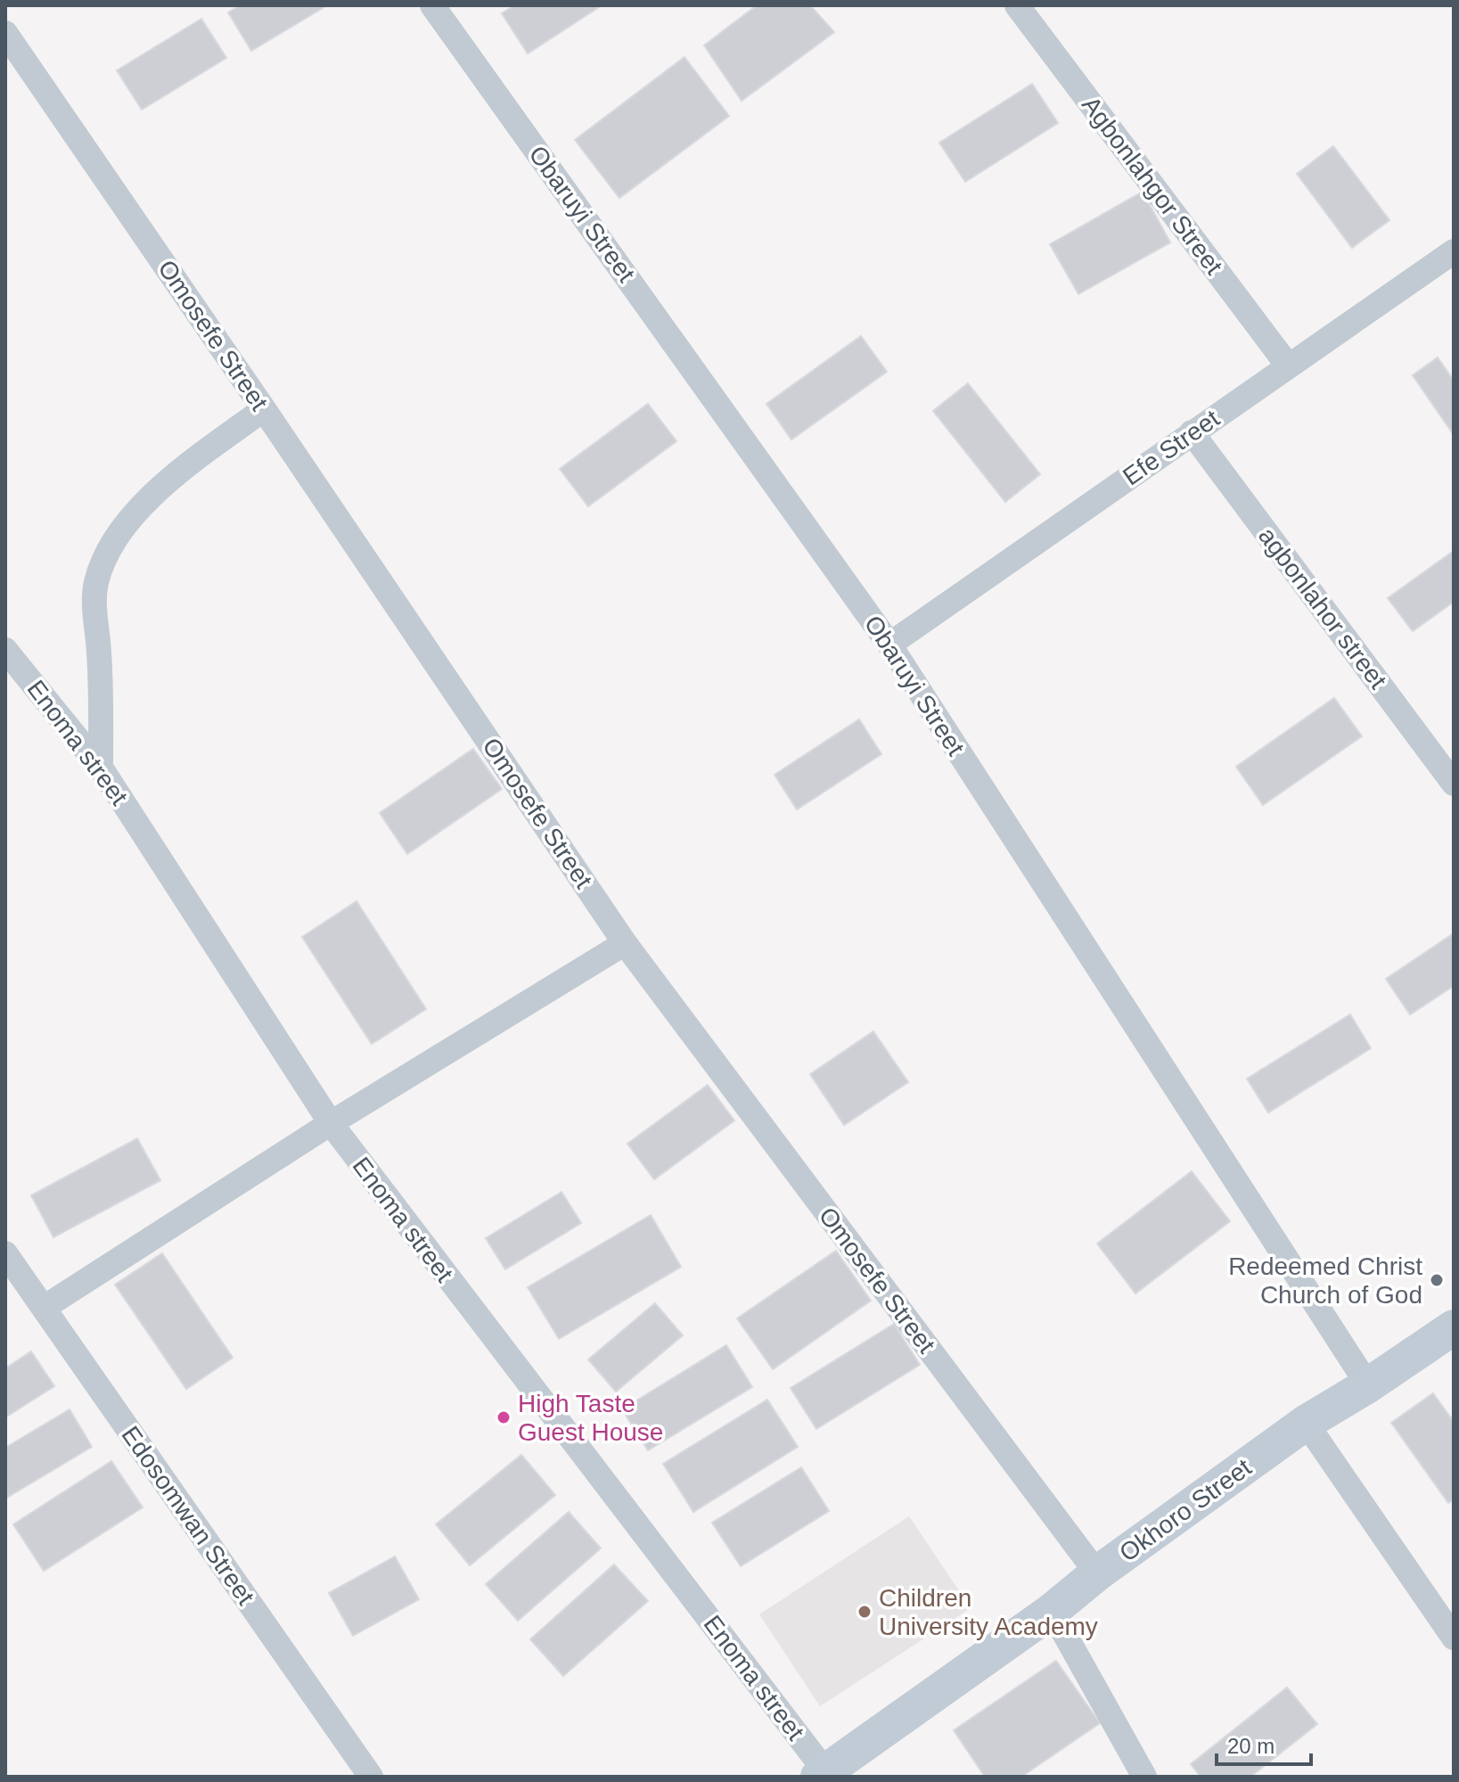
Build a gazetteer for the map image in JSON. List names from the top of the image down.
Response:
{
  "streets": {
    "street": [
      "Agbonlahgor Street",
      "Obaruyi Street",
      "Omosefe Street",
      "Efe Street",
      "agbonlahor street",
      "Enoma street",
      "Okhoro Street",
      "Edosomwan Street"
    ]
  },
  "crossings": [
    ["Agbonlahgor Street", "Efe Street"],
    ["Obaruyi Street", "Efe Street"],
    ["Obaruyi Street", "Okhoro Street"],
    ["Omosefe Street", "Okhoro Street"],
    ["Efe Street", "agbonlahor street"],
    ["Enoma street", "Okhoro Street"]
  ],
  "places": ["Redeemed Christ Church of God", "High Taste Guest House", "Children University Academy"],
  "scale_bar": "20 m"
}
